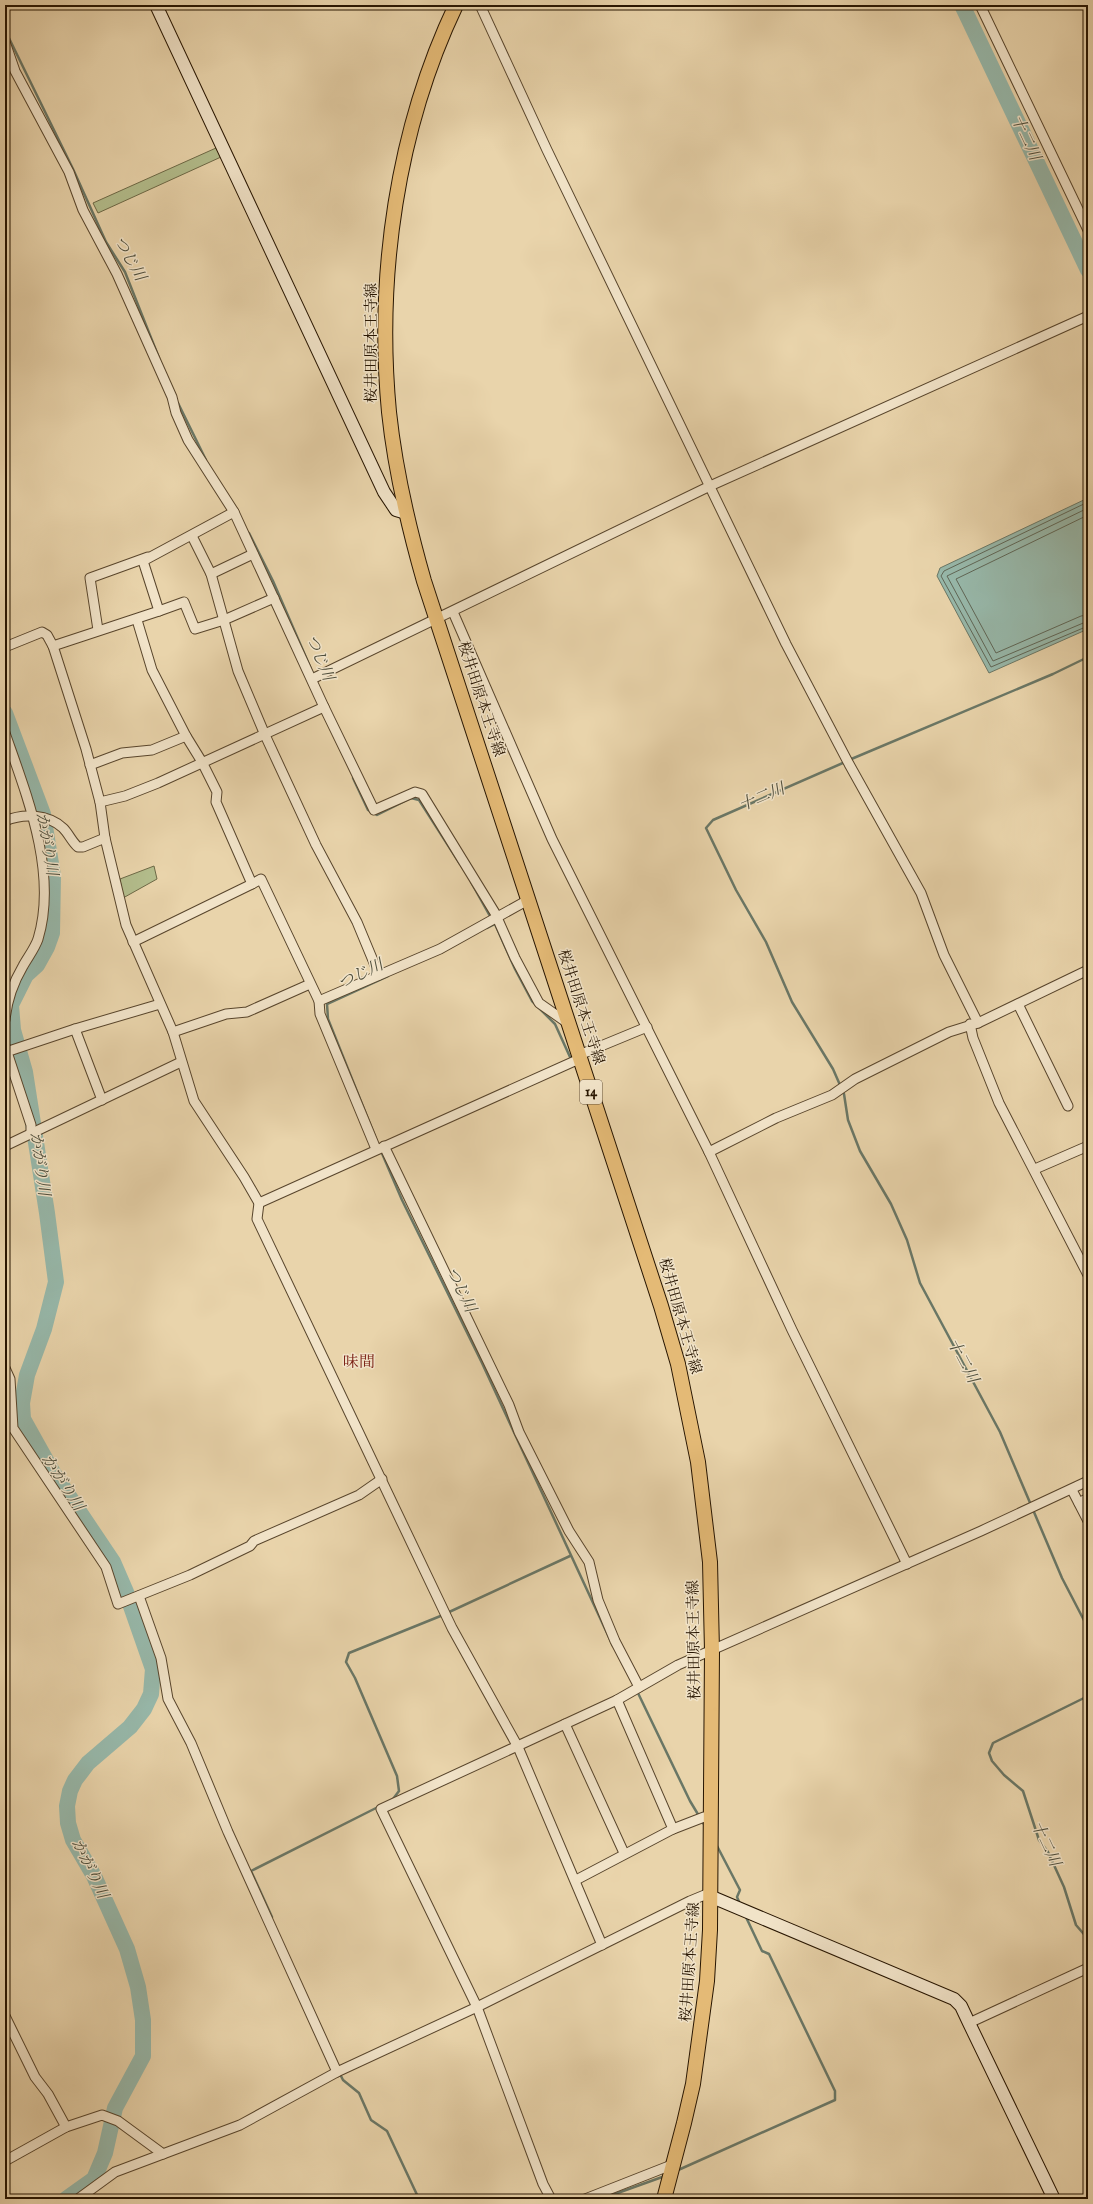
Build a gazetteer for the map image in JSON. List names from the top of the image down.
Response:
{
  "streets": {
    "main road": ["桜井田原本王寺線", "14"]
  },
  "districts": ["味間"],
  "water": ["十二川", "つじ川", "かがり川"]
}
